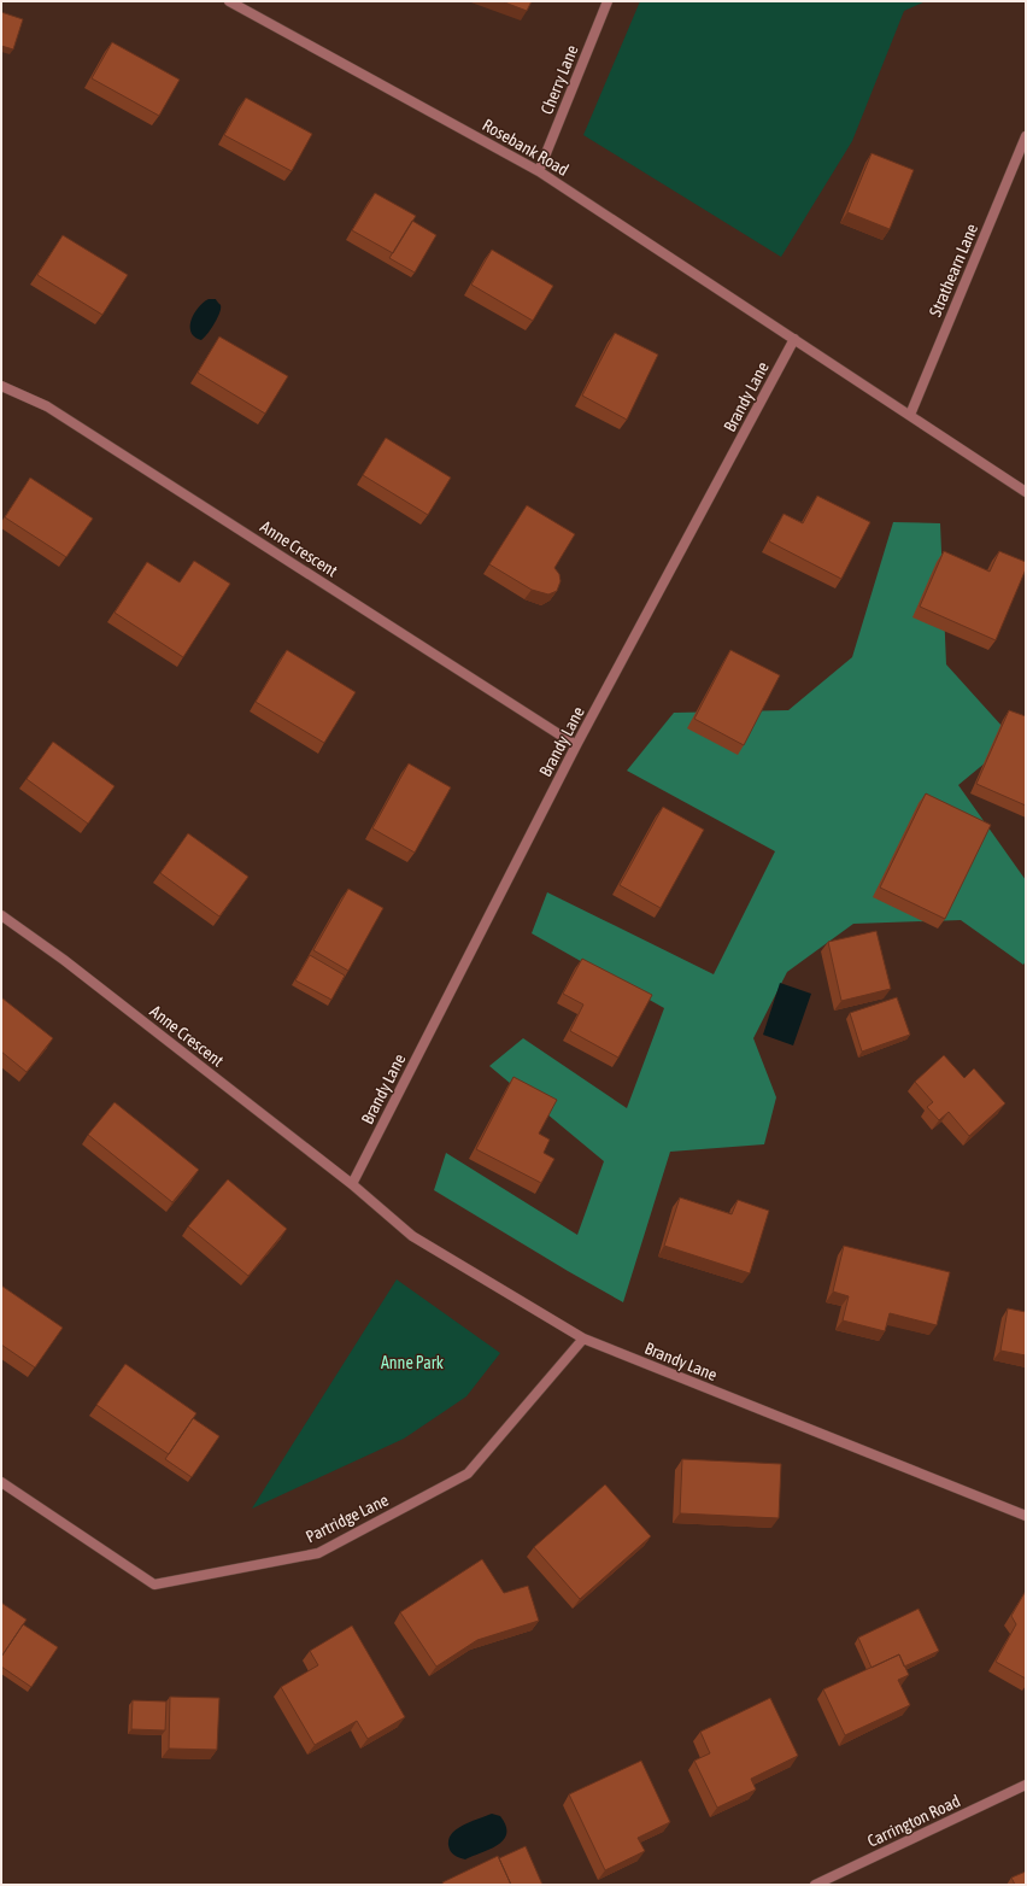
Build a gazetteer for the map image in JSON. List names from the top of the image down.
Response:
{
  "streets": {
    "street": [
      "Cherry Lane",
      "Rosebank Road",
      "Strathearn Lane",
      "Brandy Lane",
      "Anne Crescent",
      "Partridge Lane",
      "Carrington Road"
    ]
  },
  "crossings": [
    ["Cherry Lane", "Rosebank Road"],
    ["Rosebank Road", "Strathearn Lane"],
    ["Rosebank Road", "Brandy Lane"],
    ["Brandy Lane", "Anne Crescent"],
    ["Brandy Lane", "Partridge Lane"]
  ],
  "parks": ["Anne Park"]
}
